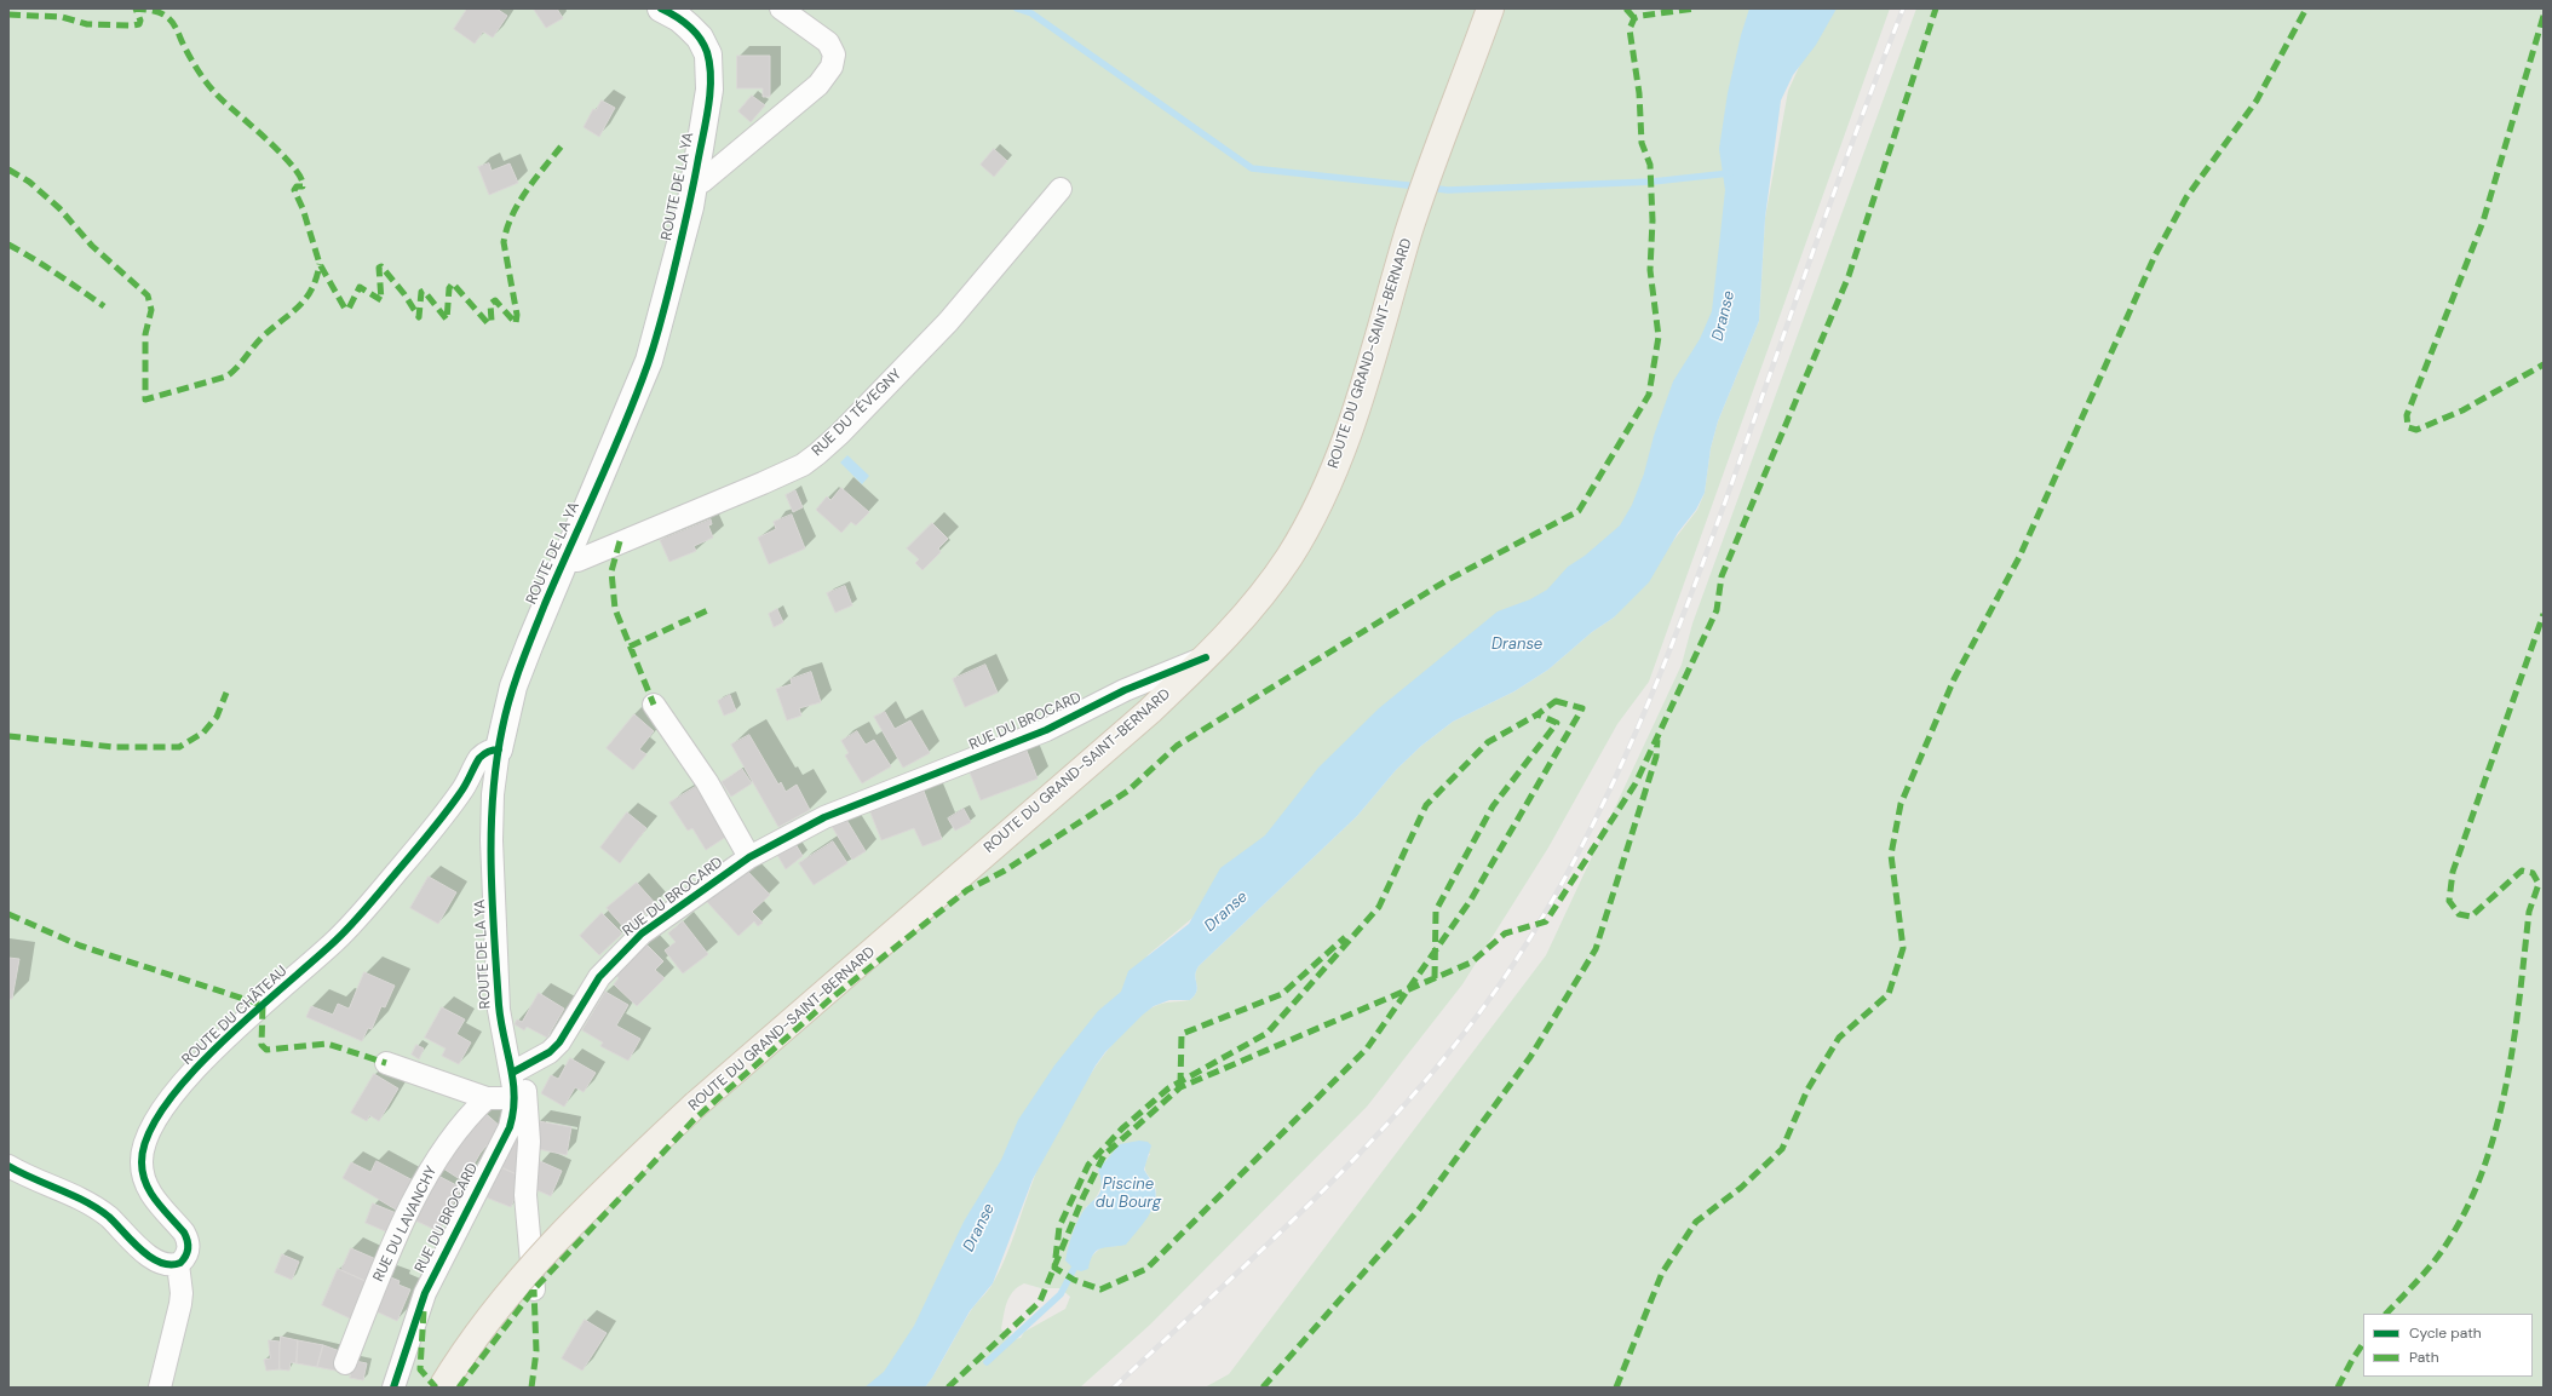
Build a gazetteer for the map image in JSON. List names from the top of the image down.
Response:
{
  "streets": {
    "main road": ["ROUTE DU GRAND-SAINT-BERNARD"],
    "street": [
      "ROUTE DE LA YA",
      "RUE DU TÉVEGNY",
      "RUE DU BROCARD",
      "ROUTE DU CHÂTEAU",
      "RUE DU LAVANCHY"
    ]
  },
  "crossings": [
    ["ROUTE DE LA YA", "RUE DU TÉVEGNY"],
    ["ROUTE DE LA YA", "RUE DU BROCARD"],
    ["ROUTE DE LA YA", "ROUTE DU CHÂTEAU"],
    ["ROUTE DU GRAND-SAINT-BERNARD", "RUE DU BROCARD"]
  ],
  "water": ["Dranse", "Piscine du Bourg"],
  "legend": ["Cycle path", "Path"]
}
